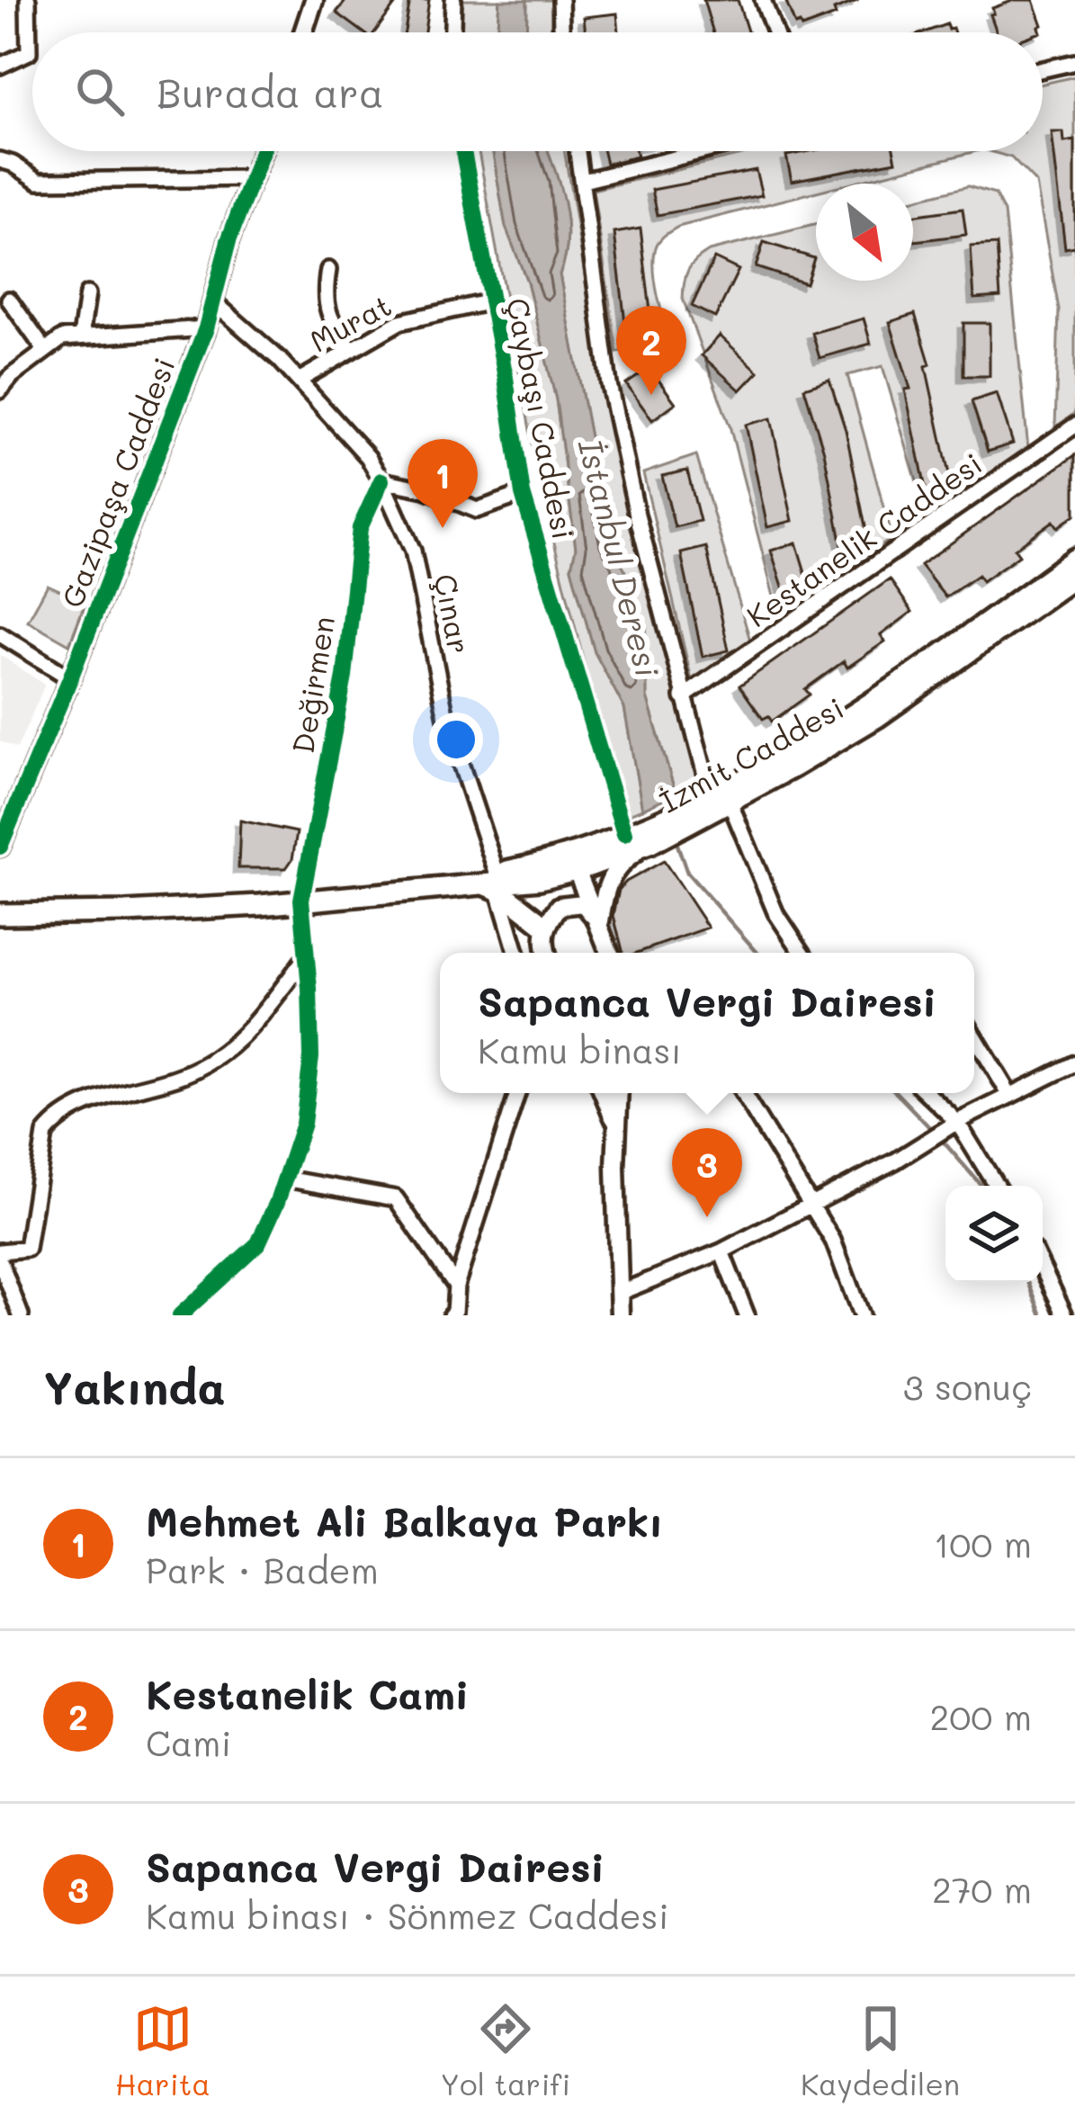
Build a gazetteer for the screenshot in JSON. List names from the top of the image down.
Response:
{
  "streets": {
    "main road": ["İzmit Caddesi"],
    "street": [
      "Murat",
      "Çaybaşı Caddesi",
      "Gazipaşa Caddesi",
      "Kestanelik Caddesi",
      "Çınar",
      "Değirmen"
    ]
  },
  "crossings": [
    ["Murat", "Çaybaşı Caddesi"],
    ["Murat", "Çınar"],
    ["Çaybaşı Caddesi", "İzmit Caddesi"],
    ["Gazipaşa Caddesi", "Çınar"],
    ["Çınar", "Değirmen"],
    ["Çınar", "İzmit Caddesi"],
    ["Değirmen", "İzmit Caddesi"]
  ],
  "water": ["İstanbul Deresi"],
  "north": "bottom right",
  "page": {
    "search": "Burada ara",
    "pins": ["2", "1", "3"],
    "popup": ["Sapanca Vergi Dairesi", "Kamu binası"],
    "heading": ["Yakında", "3 sonuç"],
    "list": [
      {
        "mark": "1",
        "name": "Mehmet Ali Balkaya Parkı",
        "note": "Park · Badem",
        "value": "100 m"
      },
      {
        "mark": "2",
        "name": "Kestanelik Cami",
        "note": "Cami",
        "value": "200 m"
      },
      {
        "mark": "3",
        "name": "Sapanca Vergi Dairesi",
        "note": "Kamu binası · Sönmez Caddesi",
        "value": "270 m"
      }
    ],
    "nav": ["Harita", "Yol tarifi", "Kaydedilen"]
  }
}
